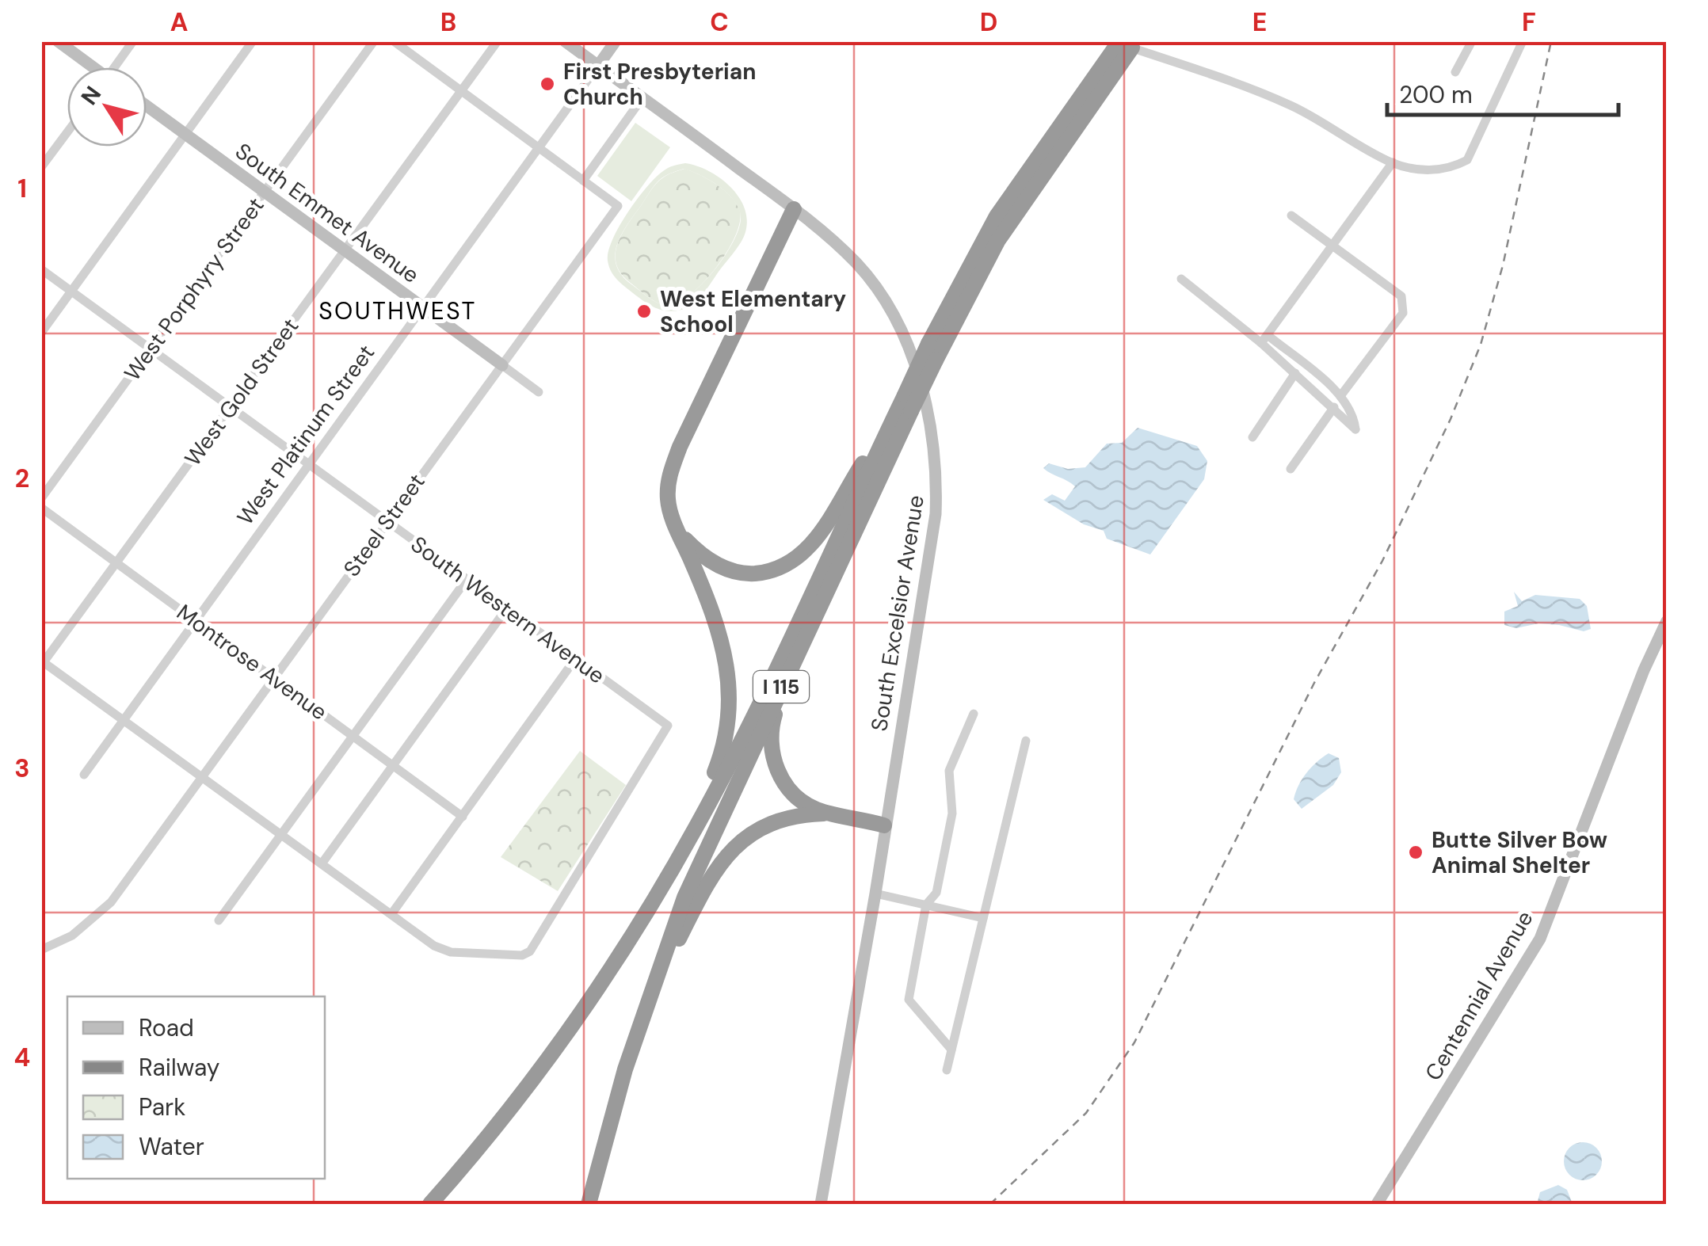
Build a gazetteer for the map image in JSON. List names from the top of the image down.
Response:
{
  "streets": {
    "highway": ["I 115"],
    "street": [
      "South Emmet Avenue",
      "West Porphyry Street",
      "West Gold Street",
      "West Platinum Street",
      "Steel Street",
      "South Western Avenue",
      "South Excelsior Avenue",
      "Montrose Avenue",
      "Centennial Avenue"
    ]
  },
  "crossings": [
    ["South Emmet Avenue", "West Porphyry Street"],
    ["South Emmet Avenue", "West Gold Street"],
    ["South Emmet Avenue", "West Platinum Street"],
    ["South Emmet Avenue", "Steel Street"],
    ["West Porphyry Street", "South Western Avenue"],
    ["West Gold Street", "South Western Avenue"],
    ["West Gold Street", "Montrose Avenue"],
    ["West Platinum Street", "South Western Avenue"],
    ["West Platinum Street", "South Excelsior Avenue"],
    ["West Platinum Street", "Montrose Avenue"],
    ["Steel Street", "South Western Avenue"],
    ["Steel Street", "Montrose Avenue"]
  ],
  "districts": ["SOUTHWEST"],
  "places": ["First Presbyterian Church", "West Elementary School", "Butte Silver Bow Animal Shelter"],
  "legend": [
    "Road",
    "Railway",
    "Park",
    "Water"
  ],
  "scale_bar": "200 m",
  "north": "top left",
  "grid": {
    "columns": [
      "A",
      "B",
      "C",
      "D",
      "E",
      "F"
    ],
    "rows": [
      "1",
      "2",
      "3",
      "4"
    ]
  }
}
